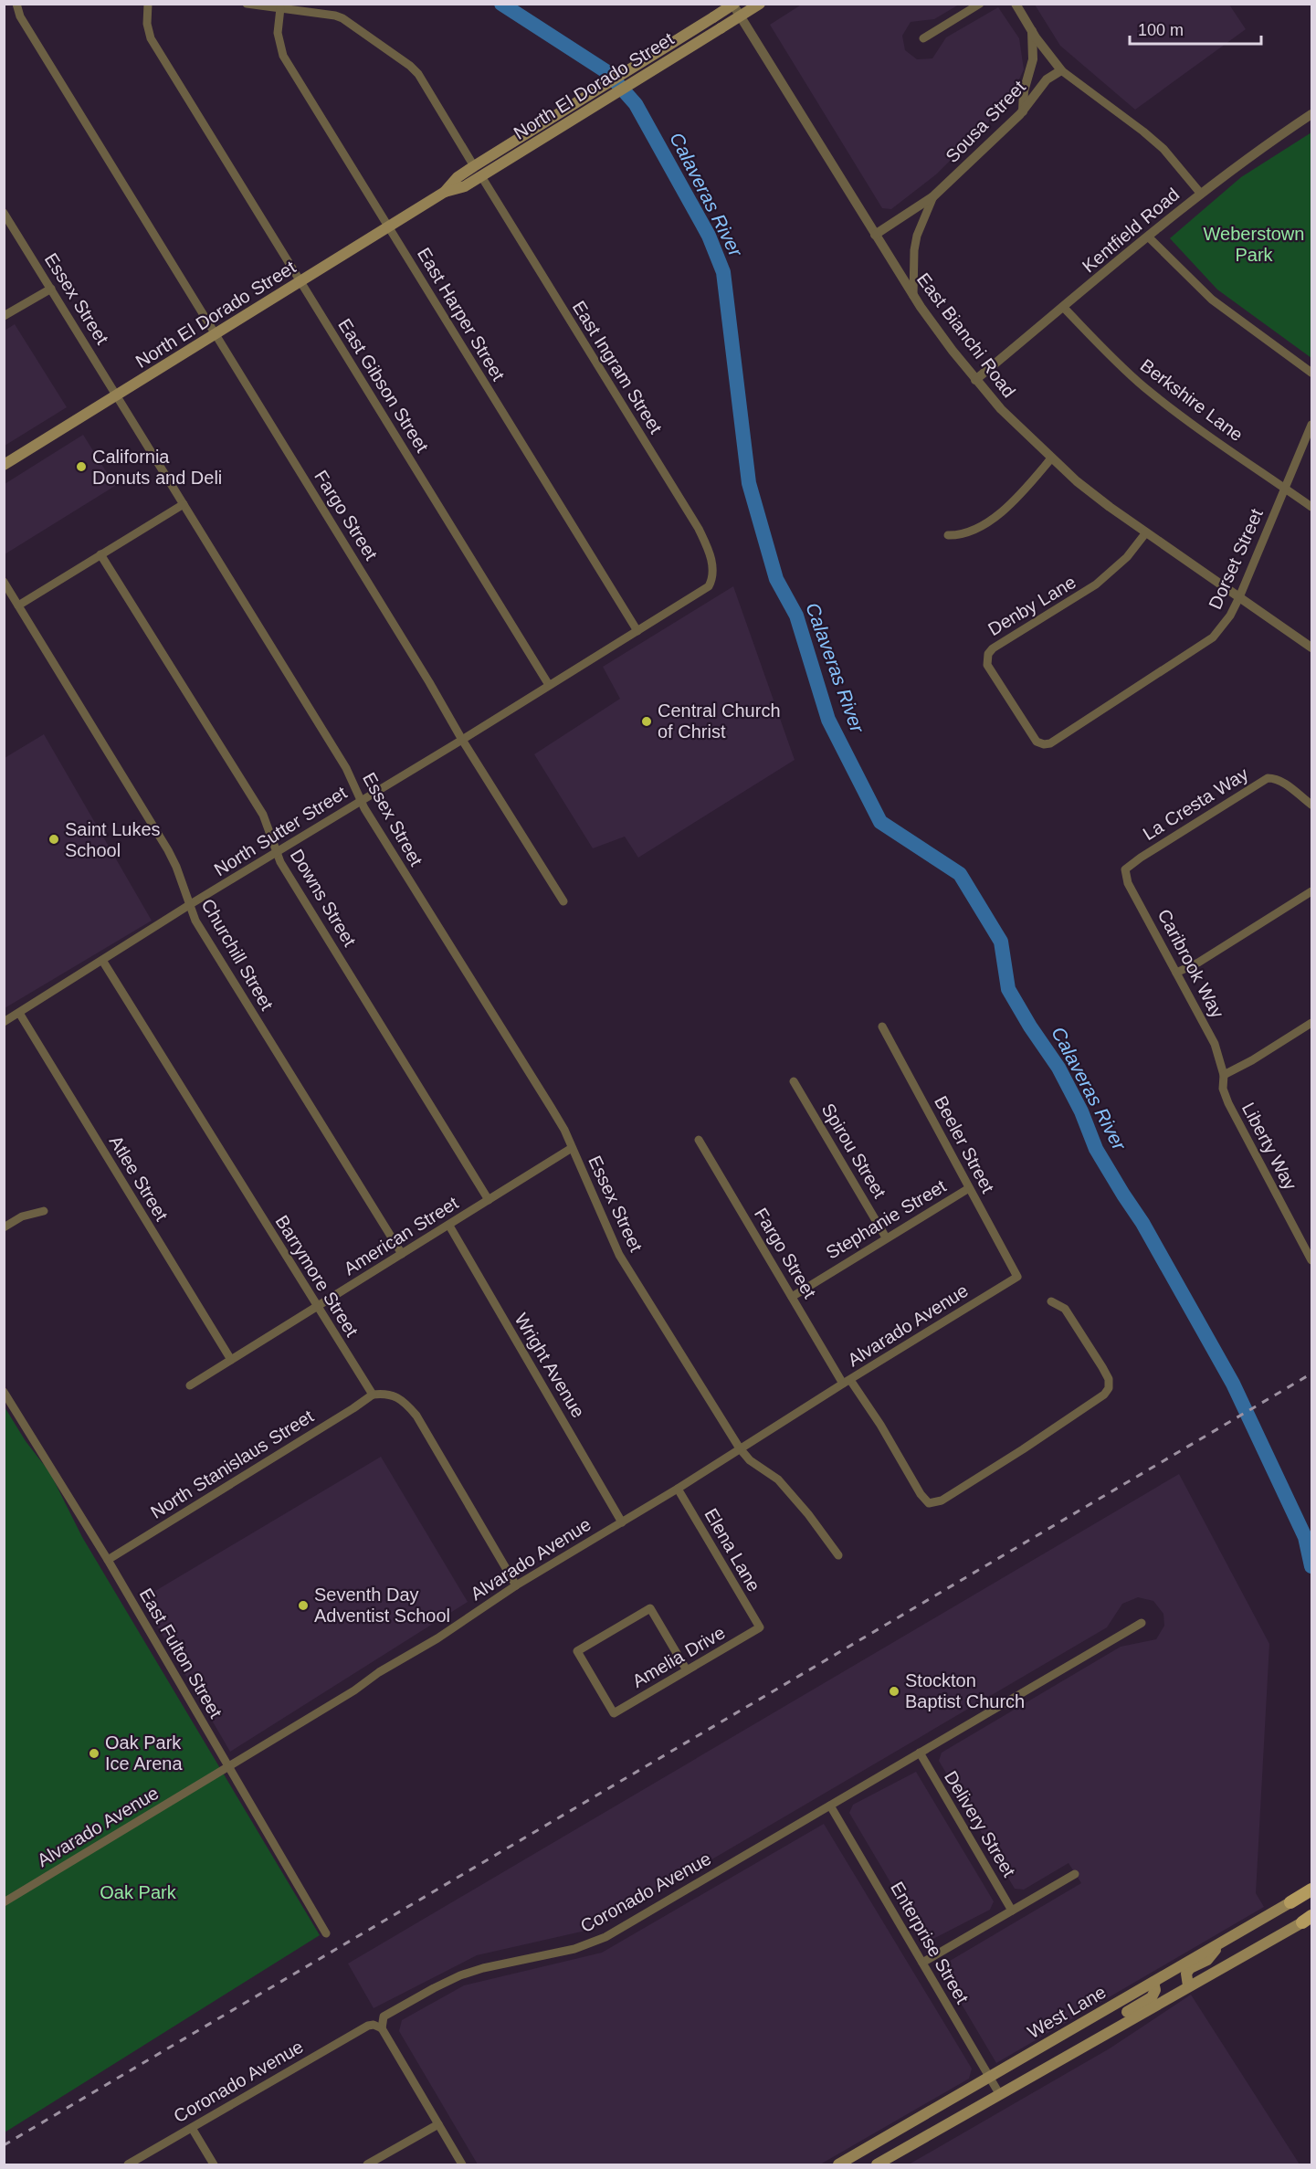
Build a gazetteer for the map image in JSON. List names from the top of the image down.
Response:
{
  "streets": {
    "main road": ["North El Dorado Street", "West Lane"],
    "street": [
      "Sousa Street",
      "Kentfield Road",
      "Essex Street",
      "East Harper Street",
      "East Bianchi Road",
      "East Ingram Street",
      "East Gibson Street",
      "Berkshire Lane",
      "Fargo Street",
      "Dorset Street",
      "Denby Lane",
      "La Cresta Way",
      "North Sutter Street",
      "Downs Street",
      "Churchill Street",
      "Caribrook Way",
      "Beeler Street",
      "Liberty Way",
      "Spirou Street",
      "Atlee Street",
      "Stephanie Street",
      "American Street",
      "Barrymore Street",
      "Alvarado Avenue",
      "Wright Avenue",
      "North Stanislaus Street",
      "Elena Lane",
      "East Fulton Street",
      "Amelia Drive",
      "Delivery Street",
      "Coronado Avenue",
      "Enterprise Street"
    ]
  },
  "crossings": [
    ["North El Dorado Street", "Essex Street"],
    ["North El Dorado Street", "East Harper Street"],
    ["North El Dorado Street", "East Bianchi Road"],
    ["North El Dorado Street", "East Ingram Street"],
    ["North El Dorado Street", "East Gibson Street"],
    ["North El Dorado Street", "Fargo Street"],
    ["Sousa Street", "East Bianchi Road"],
    ["Kentfield Road", "East Bianchi Road"],
    ["Kentfield Road", "Berkshire Lane"],
    ["Essex Street", "North Sutter Street"],
    ["Essex Street", "American Street"],
    ["Essex Street", "Alvarado Avenue"],
    ["East Harper Street", "North Sutter Street"],
    ["East Bianchi Road", "Dorset Street"],
    ["East Bianchi Road", "Denby Lane"],
    ["East Ingram Street", "North Sutter Street"],
    ["East Gibson Street", "North Sutter Street"],
    ["Berkshire Lane", "Dorset Street"],
    ["Fargo Street", "North Sutter Street"],
    ["Fargo Street", "Stephanie Street"],
    ["Fargo Street", "Alvarado Avenue"],
    ["Dorset Street", "Denby Lane"],
    ["La Cresta Way", "Caribrook Way"],
    ["North Sutter Street", "Downs Street"],
    ["North Sutter Street", "Churchill Street"],
    ["North Sutter Street", "Atlee Street"],
    ["North Sutter Street", "Barrymore Street"],
    ["Downs Street", "American Street"],
    ["Churchill Street", "American Street"],
    ["Caribrook Way", "Liberty Way"],
    ["Beeler Street", "Stephanie Street"],
    ["Beeler Street", "Alvarado Avenue"],
    ["Spirou Street", "Stephanie Street"],
    ["Atlee Street", "American Street"],
    ["American Street", "Barrymore Street"],
    ["American Street", "Wright Avenue"],
    ["Barrymore Street", "North Stanislaus Street"],
    ["Alvarado Avenue", "Wright Avenue"],
    ["Alvarado Avenue", "Elena Lane"],
    ["Alvarado Avenue", "East Fulton Street"],
    ["North Stanislaus Street", "East Fulton Street"],
    ["Elena Lane", "Amelia Drive"],
    ["Delivery Street", "Coronado Avenue"],
    ["Coronado Avenue", "Enterprise Street"],
    ["Enterprise Street", "West Lane"]
  ],
  "water": ["Calaveras River"],
  "parks": ["Weberstown Park", "Oak Park"],
  "places": [
    "California Donuts and Deli",
    "Central Church of Christ",
    "Saint Lukes School",
    "Seventh Day Adventist School",
    "Stockton Baptist Church",
    "Oak Park Ice Arena"
  ],
  "scale_bar": "100 m"
}
